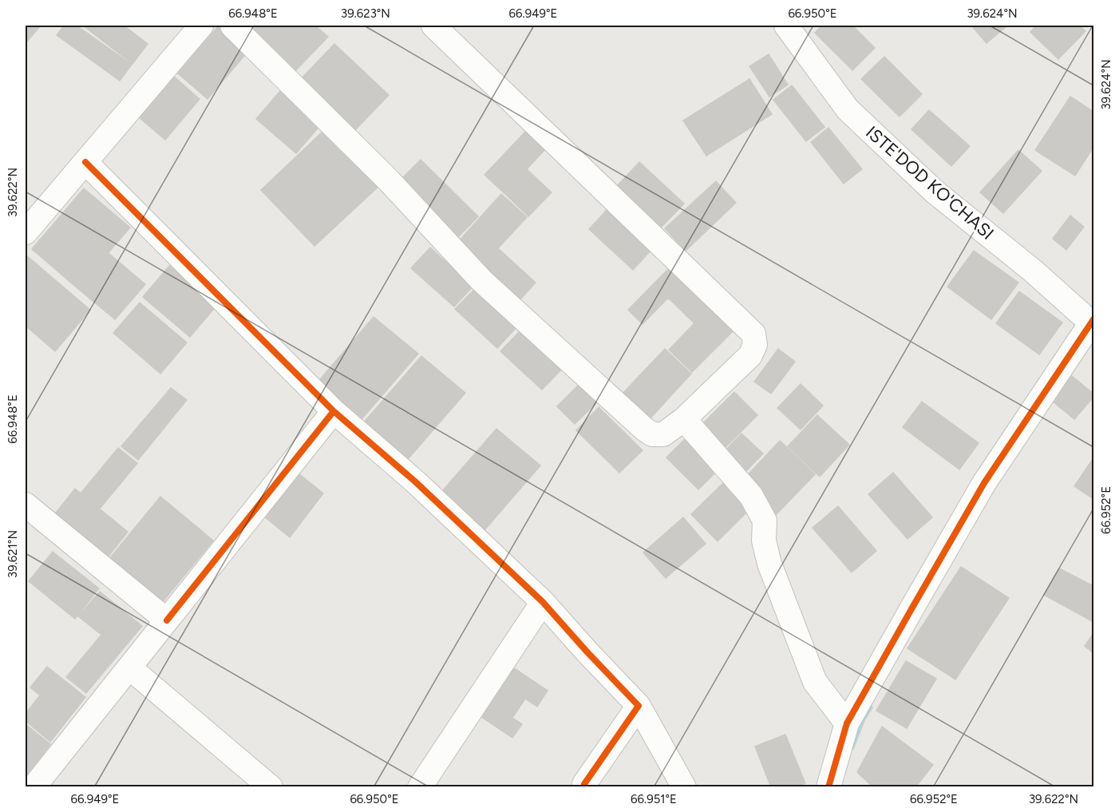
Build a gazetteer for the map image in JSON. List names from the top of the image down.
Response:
{
  "streets": {
    "street": ["ISTE'DOD KO'CHASI"]
  },
  "coordinates": [
    "66.948°E",
    "39.623°N",
    "66.949°E",
    "66.950°E",
    "39.624°N",
    "39.622°N",
    "66.952°E",
    "39.621°N",
    "66.951°E"
  ]
}
